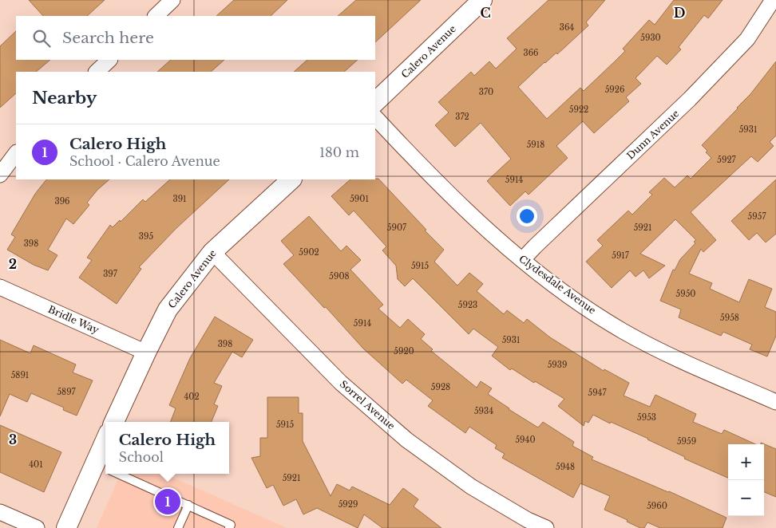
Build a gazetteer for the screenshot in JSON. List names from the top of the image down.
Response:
{
  "streets": {
    "street": [
      "Calero Avenue",
      "Dunn Avenue",
      "Clydesdale Avenue",
      "Bridle Way",
      "Sorrel Avenue"
    ]
  },
  "crossings": [
    ["Calero Avenue", "Bridle Way"],
    ["Calero Avenue", "Sorrel Avenue"],
    ["Dunn Avenue", "Clydesdale Avenue"]
  ],
  "house_numbers": [
    "364",
    "5930",
    "366",
    "5926",
    "370",
    "5922",
    "372",
    "5931",
    "5918",
    "5927",
    "5914",
    "391",
    "5901",
    "396",
    "5957",
    "5907",
    "5921",
    "395",
    "398",
    "5902",
    "5917",
    "5915",
    "397",
    "5908",
    "5950",
    "5923",
    "5958",
    "5914",
    "5931",
    "398",
    "5920",
    "5939",
    "5891",
    "5928",
    "5897",
    "5947",
    "402",
    "5934",
    "5953",
    "5915",
    "5940",
    "5959",
    "401",
    "5948",
    "5921",
    "5929",
    "5960"
  ],
  "page": {
    "search": "Search here",
    "heading": "Nearby",
    "list": [
      {
        "mark": "1",
        "name": "Calero High",
        "note": "School · Calero Avenue",
        "value": "180 m"
      }
    ],
    "popup": ["Calero High", "School"],
    "map_buttons": ["+", "−"],
    "pins": "1"
  },
  "grid": {
    "columns": ["C", "D"],
    "rows": ["2", "3"]
  }
}
